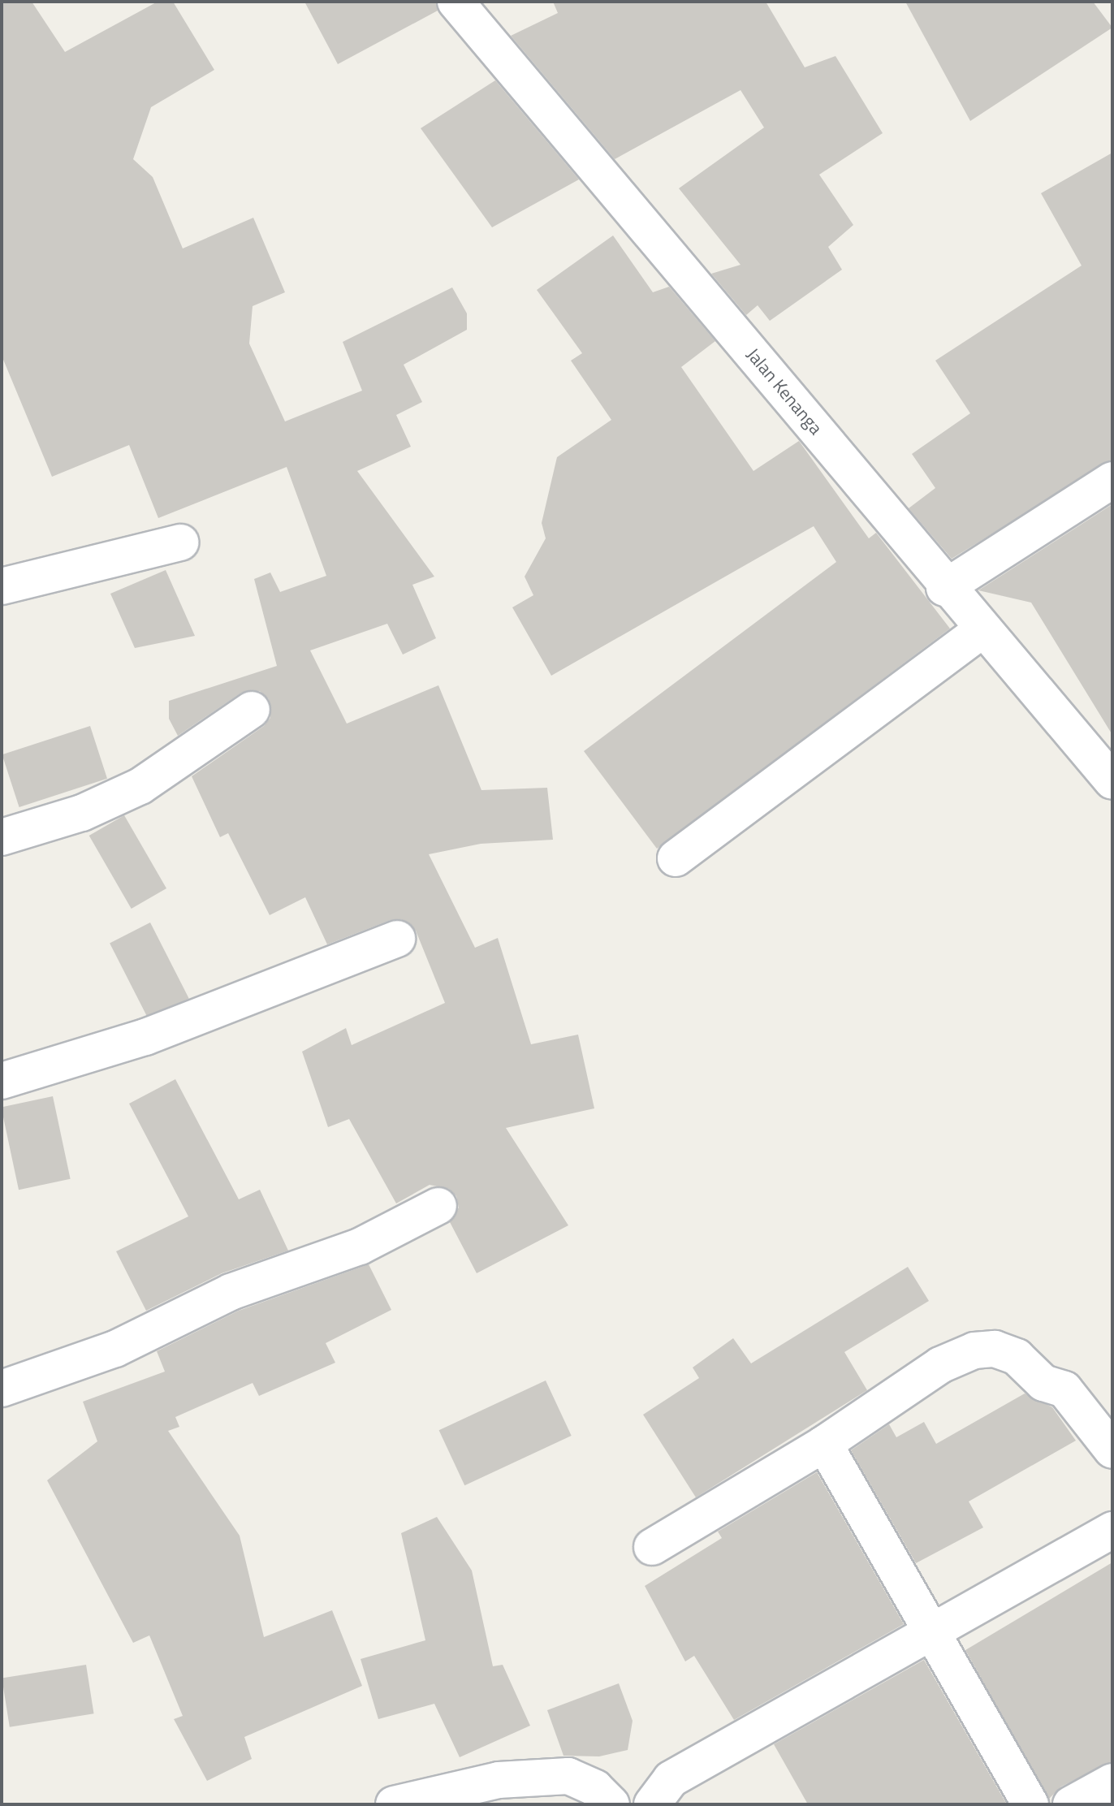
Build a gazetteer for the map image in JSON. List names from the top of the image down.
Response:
{
  "streets": {
    "street": ["Jalan Kenanga"]
  }
}
